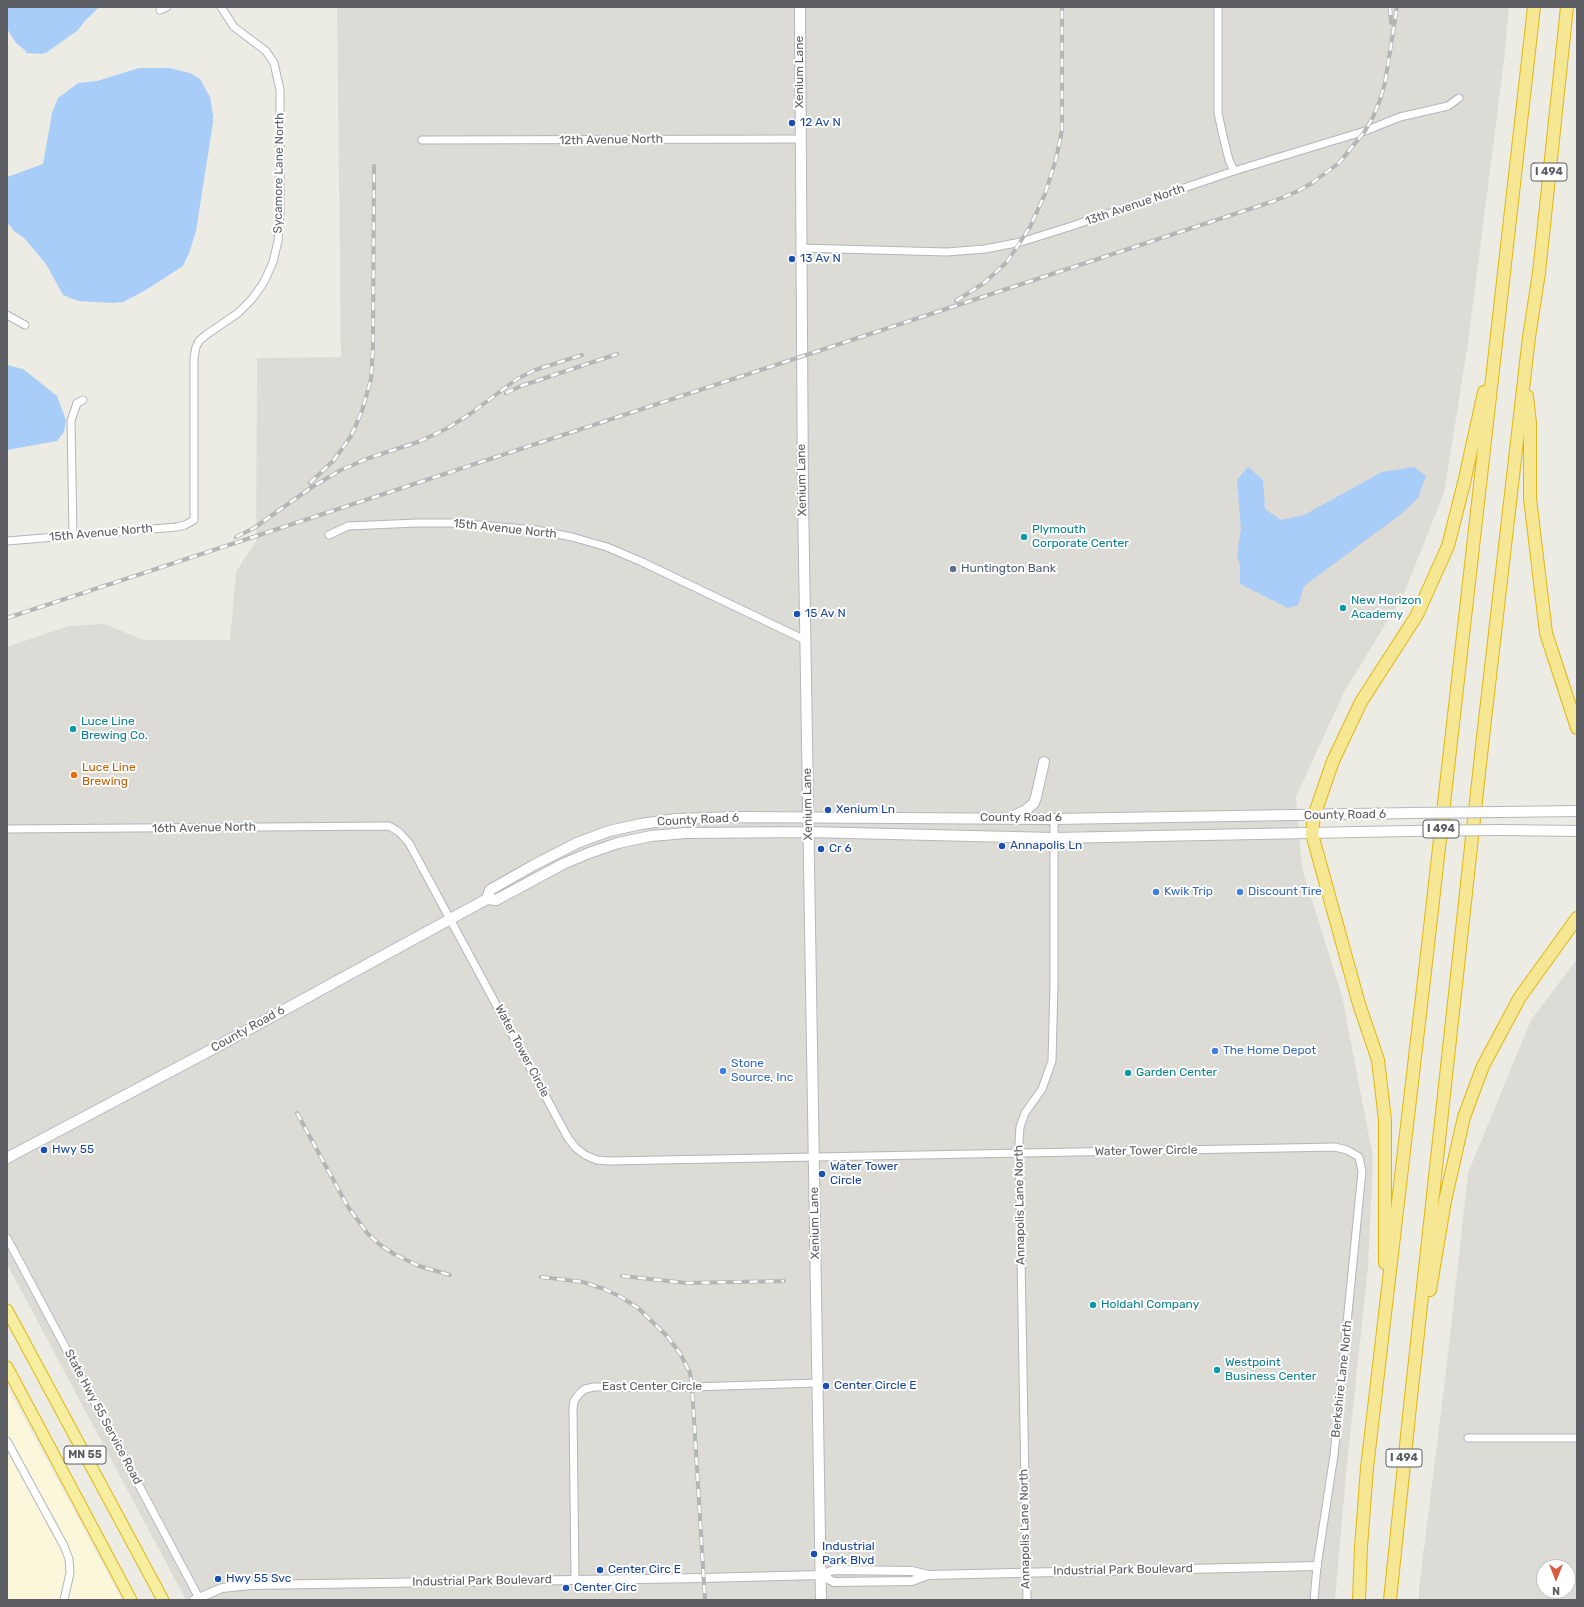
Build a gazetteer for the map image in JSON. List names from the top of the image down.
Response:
{
  "streets": {
    "highway": ["I 494", "MN 55"],
    "main road": ["Xenium Lane", "County Road 6"],
    "street": [
      "12th Avenue North",
      "Sycamore Lane North",
      "13th Avenue North",
      "15th Avenue North",
      "16th Avenue North",
      "Water Tower Circle",
      "Annapolis Lane North",
      "Berkshire Lane North",
      "East Center Circle",
      "State Hwy 55 Service Road",
      "Industrial Park Boulevard"
    ]
  },
  "crossings": [
    ["Xenium Lane", "12th Avenue North"],
    ["Xenium Lane", "13th Avenue North"],
    ["Xenium Lane", "15th Avenue North"],
    ["Xenium Lane", "County Road 6"],
    ["Xenium Lane", "Water Tower Circle"],
    ["Xenium Lane", "East Center Circle"],
    ["Xenium Lane", "Industrial Park Boulevard"],
    ["Sycamore Lane North", "15th Avenue North"],
    ["County Road 6", "Water Tower Circle"],
    ["County Road 6", "Annapolis Lane North"],
    ["16th Avenue North", "Water Tower Circle"],
    ["Water Tower Circle", "Annapolis Lane North"],
    ["Water Tower Circle", "Berkshire Lane North"],
    ["Annapolis Lane North", "Industrial Park Boulevard"],
    ["Berkshire Lane North", "Industrial Park Boulevard"],
    ["East Center Circle", "Industrial Park Boulevard"],
    ["State Hwy 55 Service Road", "Industrial Park Boulevard"]
  ],
  "places": [
    "12 Av N",
    "13 Av N",
    "Plymouth Corporate Center",
    "Huntington Bank",
    "New Horizon Academy",
    "15 Av N",
    "Luce Line Brewing Co.",
    "Luce Line Brewing",
    "Xenium Ln",
    "Annapolis Ln",
    "Cr 6",
    "Kwik Trip",
    "Discount Tire",
    "The Home Depot",
    "Stone Source, Inc",
    "Garden Center",
    "Hwy 55",
    "Water Tower Circle",
    "Holdahl Company",
    "Westpoint Business Center",
    "Center Circle E",
    "Industrial Park Blvd",
    "Center Circ E",
    "Hwy 55 Svc",
    "Center Circ"
  ],
  "north": "bottom"
}
